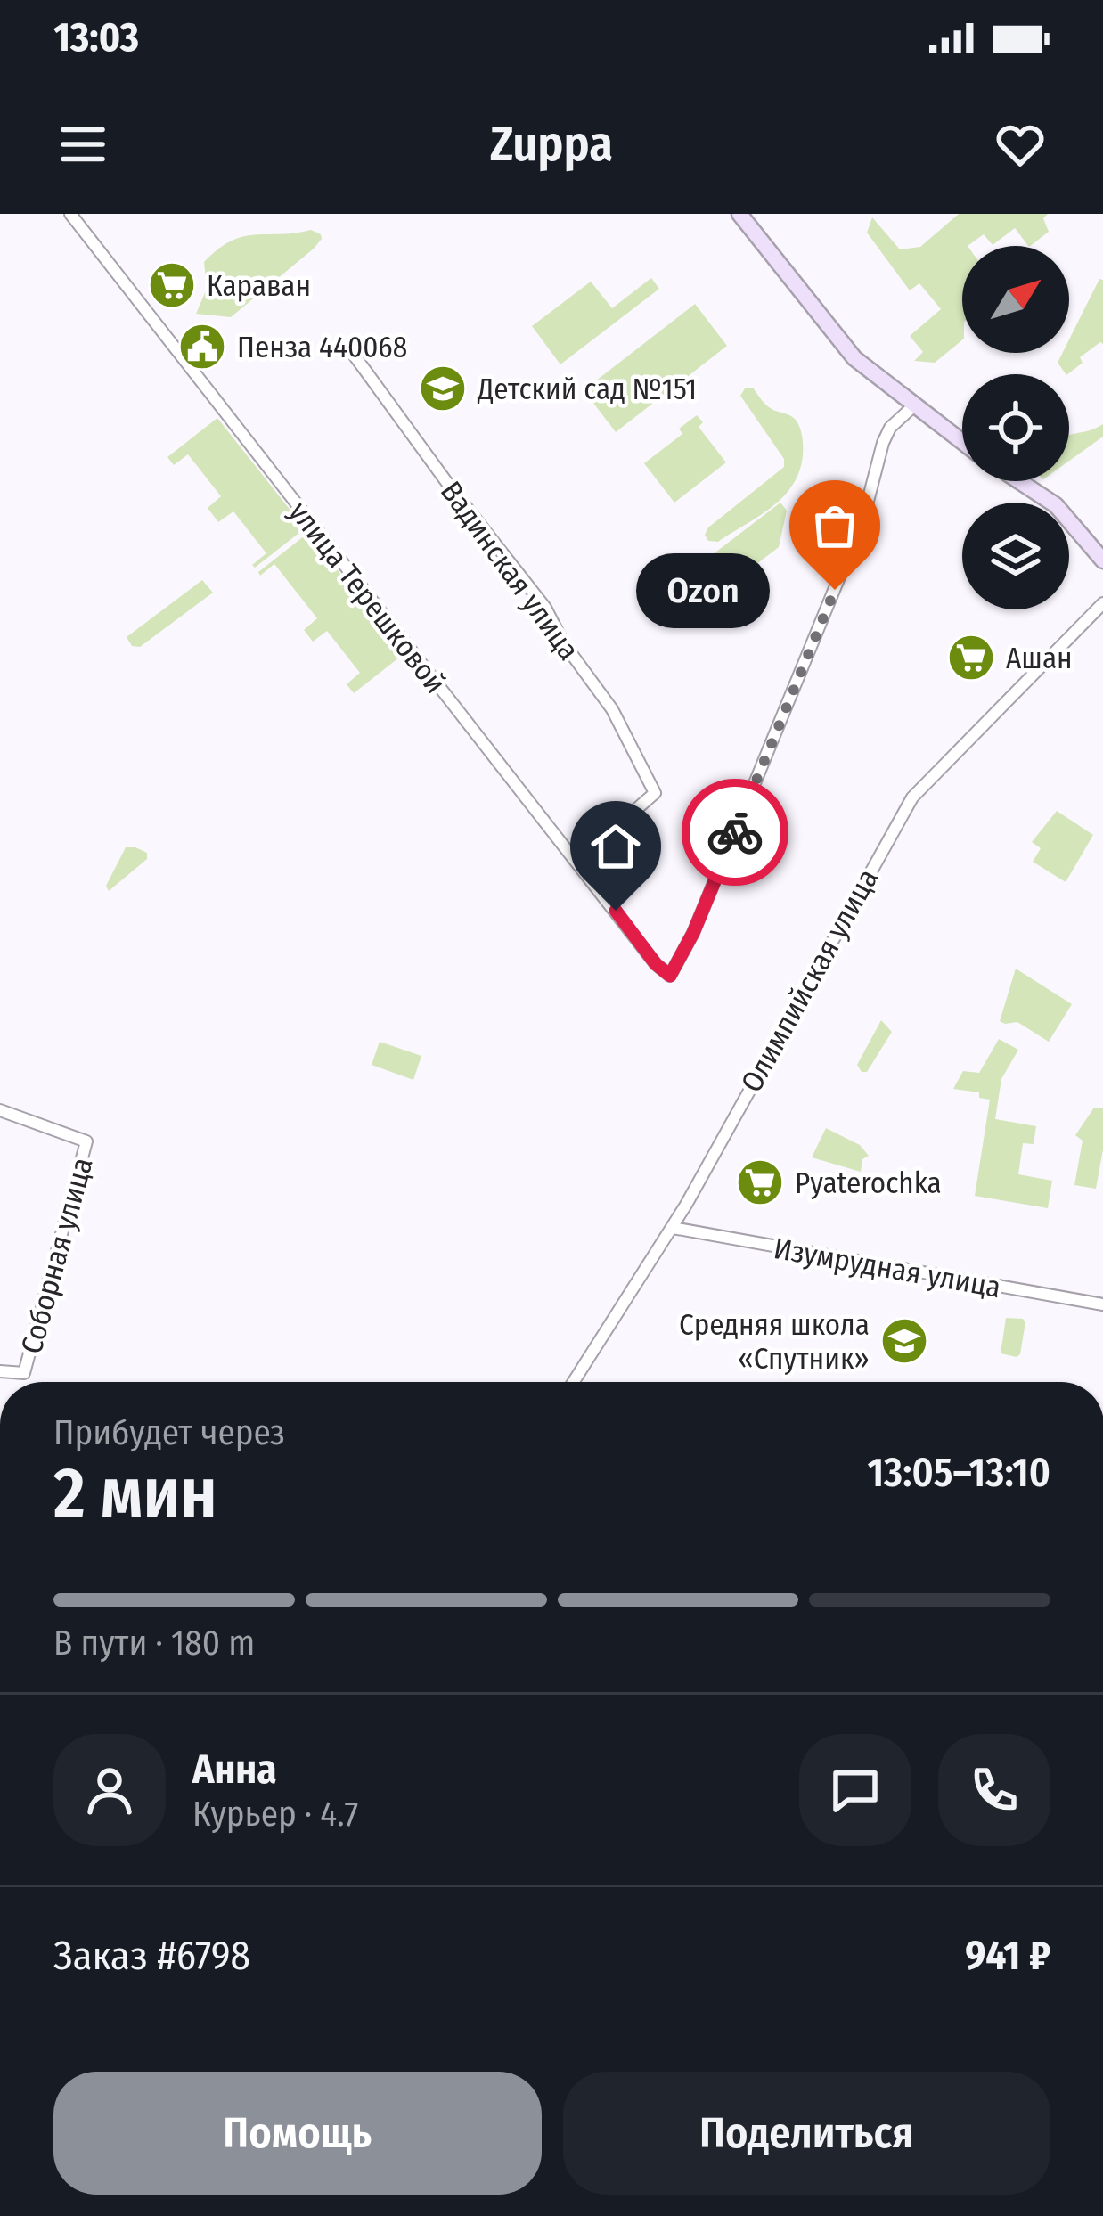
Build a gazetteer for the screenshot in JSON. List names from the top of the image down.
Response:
{
  "streets": {
    "street": [
      "Вадинская улица",
      "улица Терешковой",
      "Олимпийская улица",
      "Соборная улица",
      "Изумрудная улица"
    ]
  },
  "crossings": [
    ["Вадинская улица", "улица Терешковой"],
    ["Олимпийская улица", "Изумрудная улица"]
  ],
  "places": {
    "supermarket": ["Караван", "Ашан", "Pyaterochka"],
    "public building": ["Пенза 440068"],
    "school or university": ["Детский сад №151", "Средняя школа «Спутник»"],
    "other": ["Ozon"]
  },
  "north": "top right",
  "page": {
    "status": "13:03",
    "header": "Zuppa",
    "bubble": "Ozon",
    "heading": ["2 мин", "Прибудет через", "13:05–13:10"],
    "panel": [
      "Анна",
      "Курьер · 4.7",
      "Заказ #6798",
      "941 ₽"
    ],
    "bar": "В пути · 180 m",
    "buttons": ["Помощь", "Поделиться"]
  }
}
